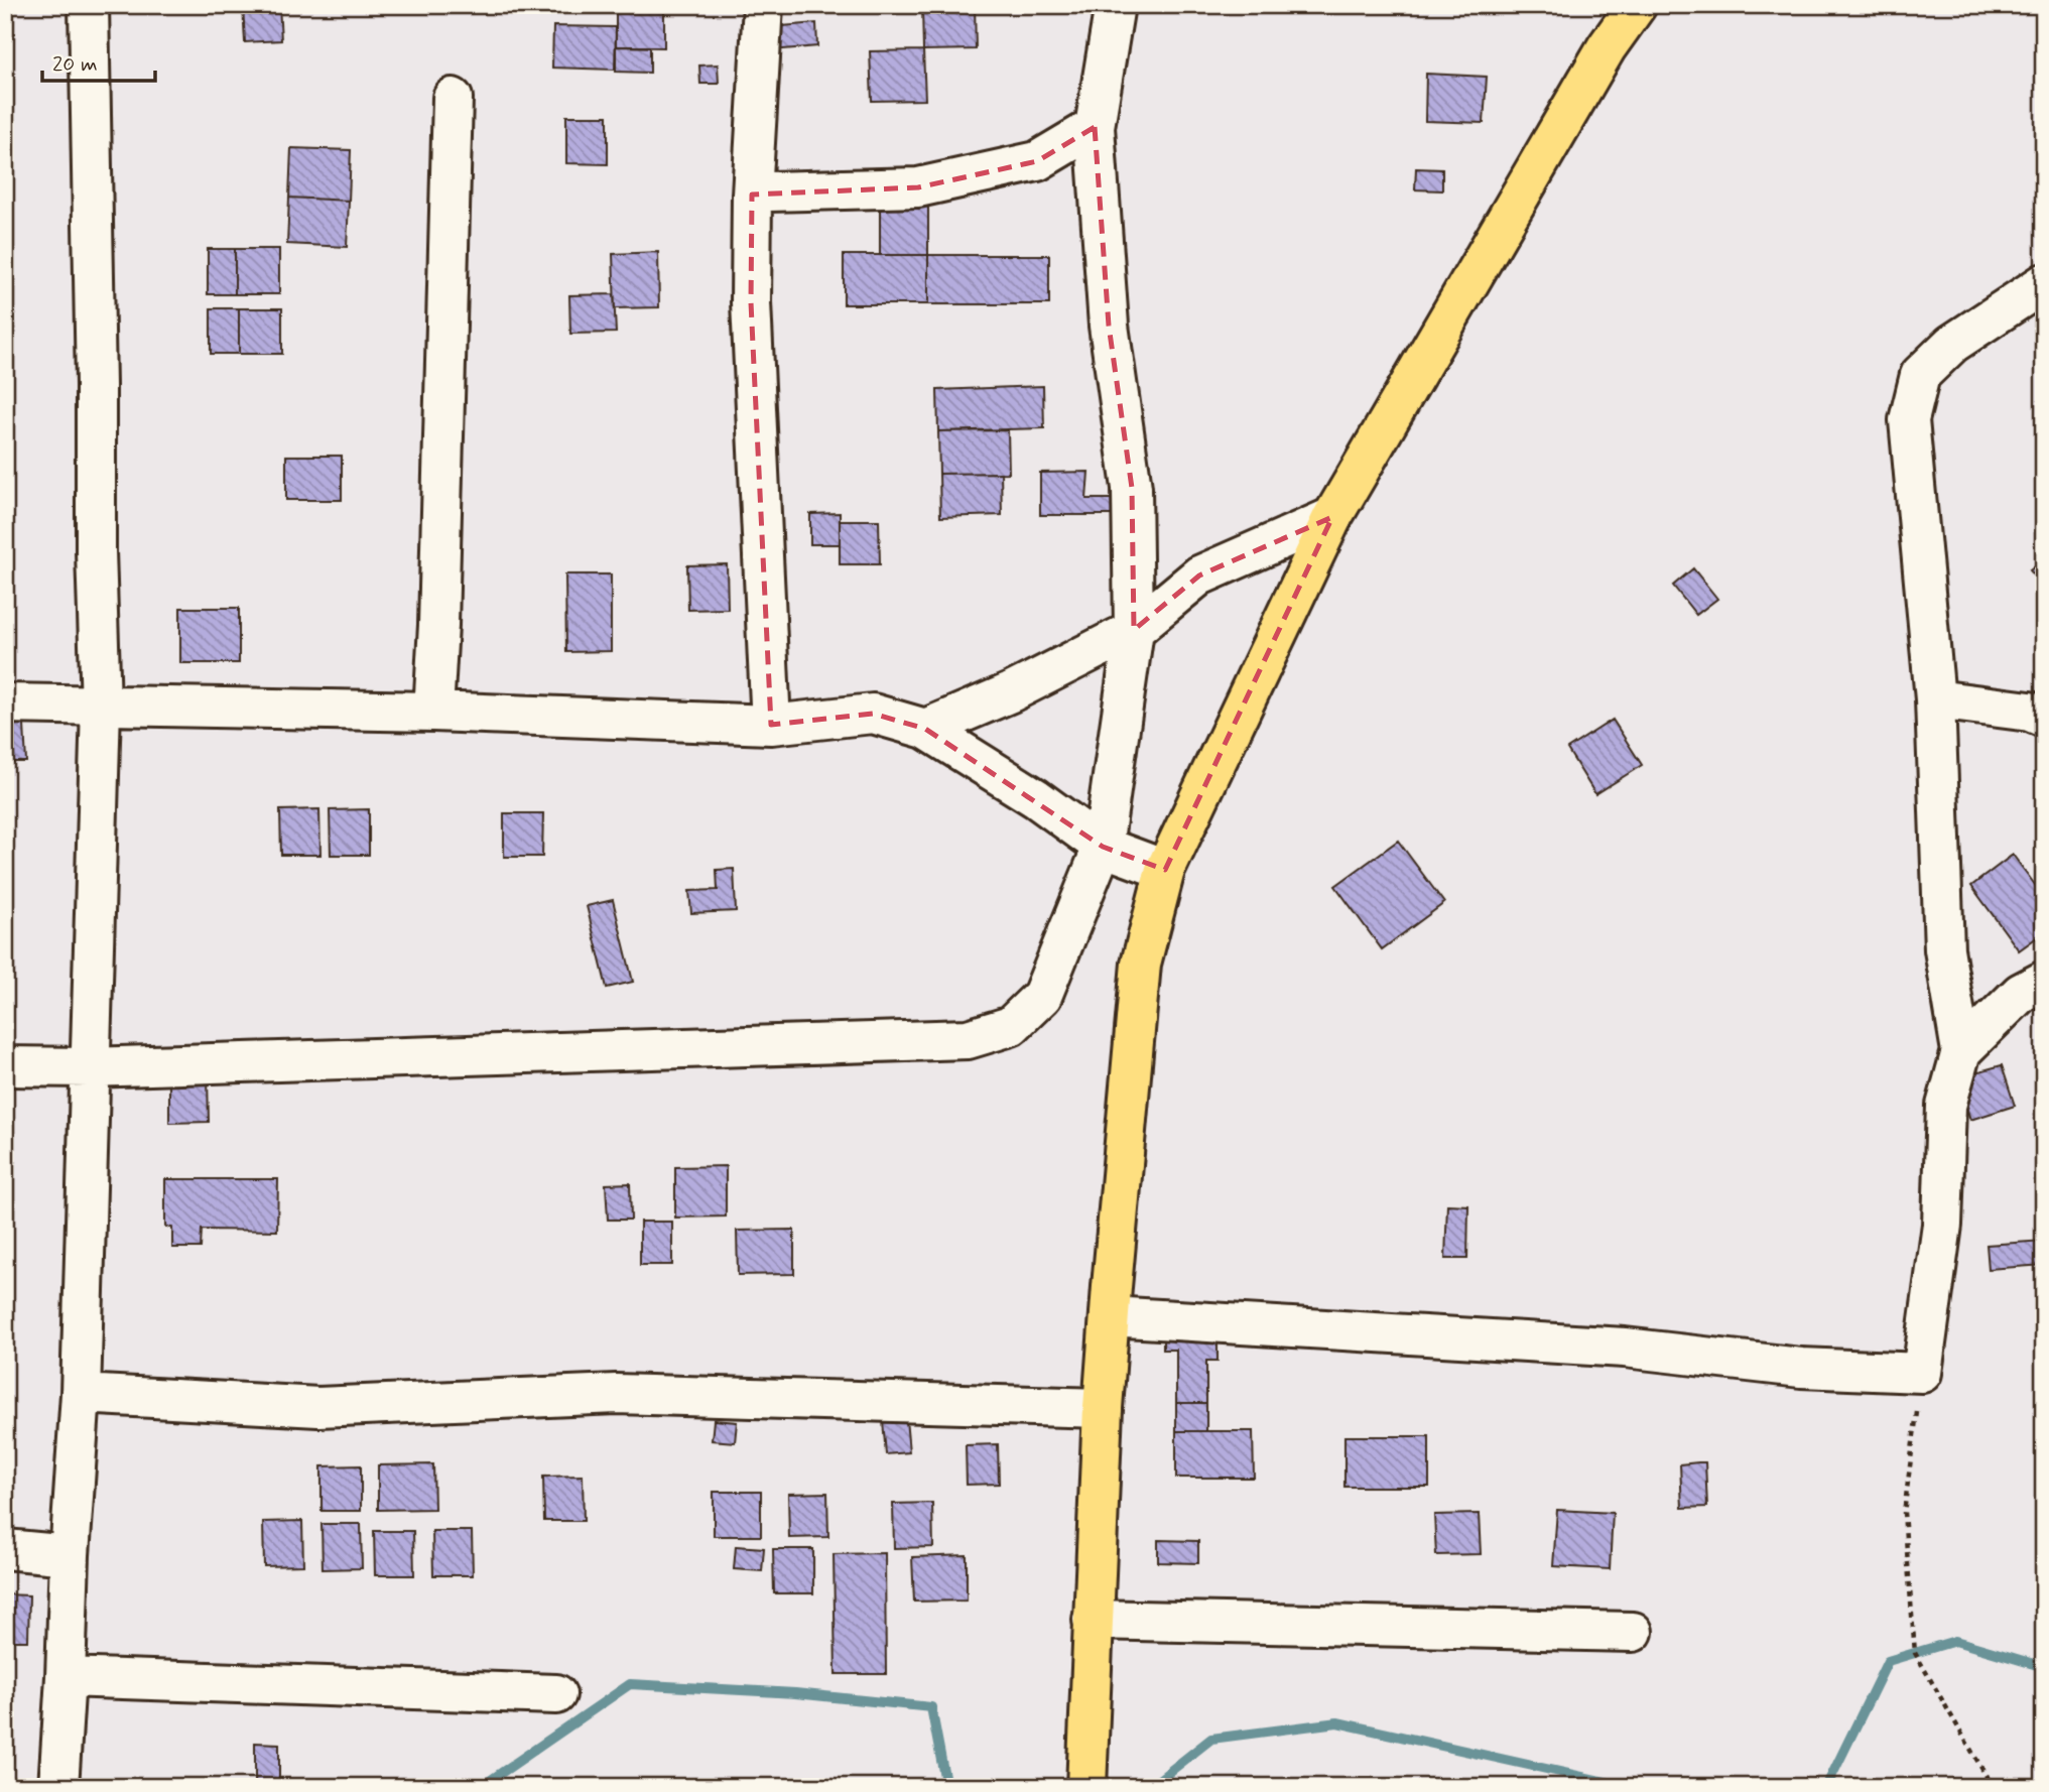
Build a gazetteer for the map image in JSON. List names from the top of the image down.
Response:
{
  "scale_bar": "20 m"
}
